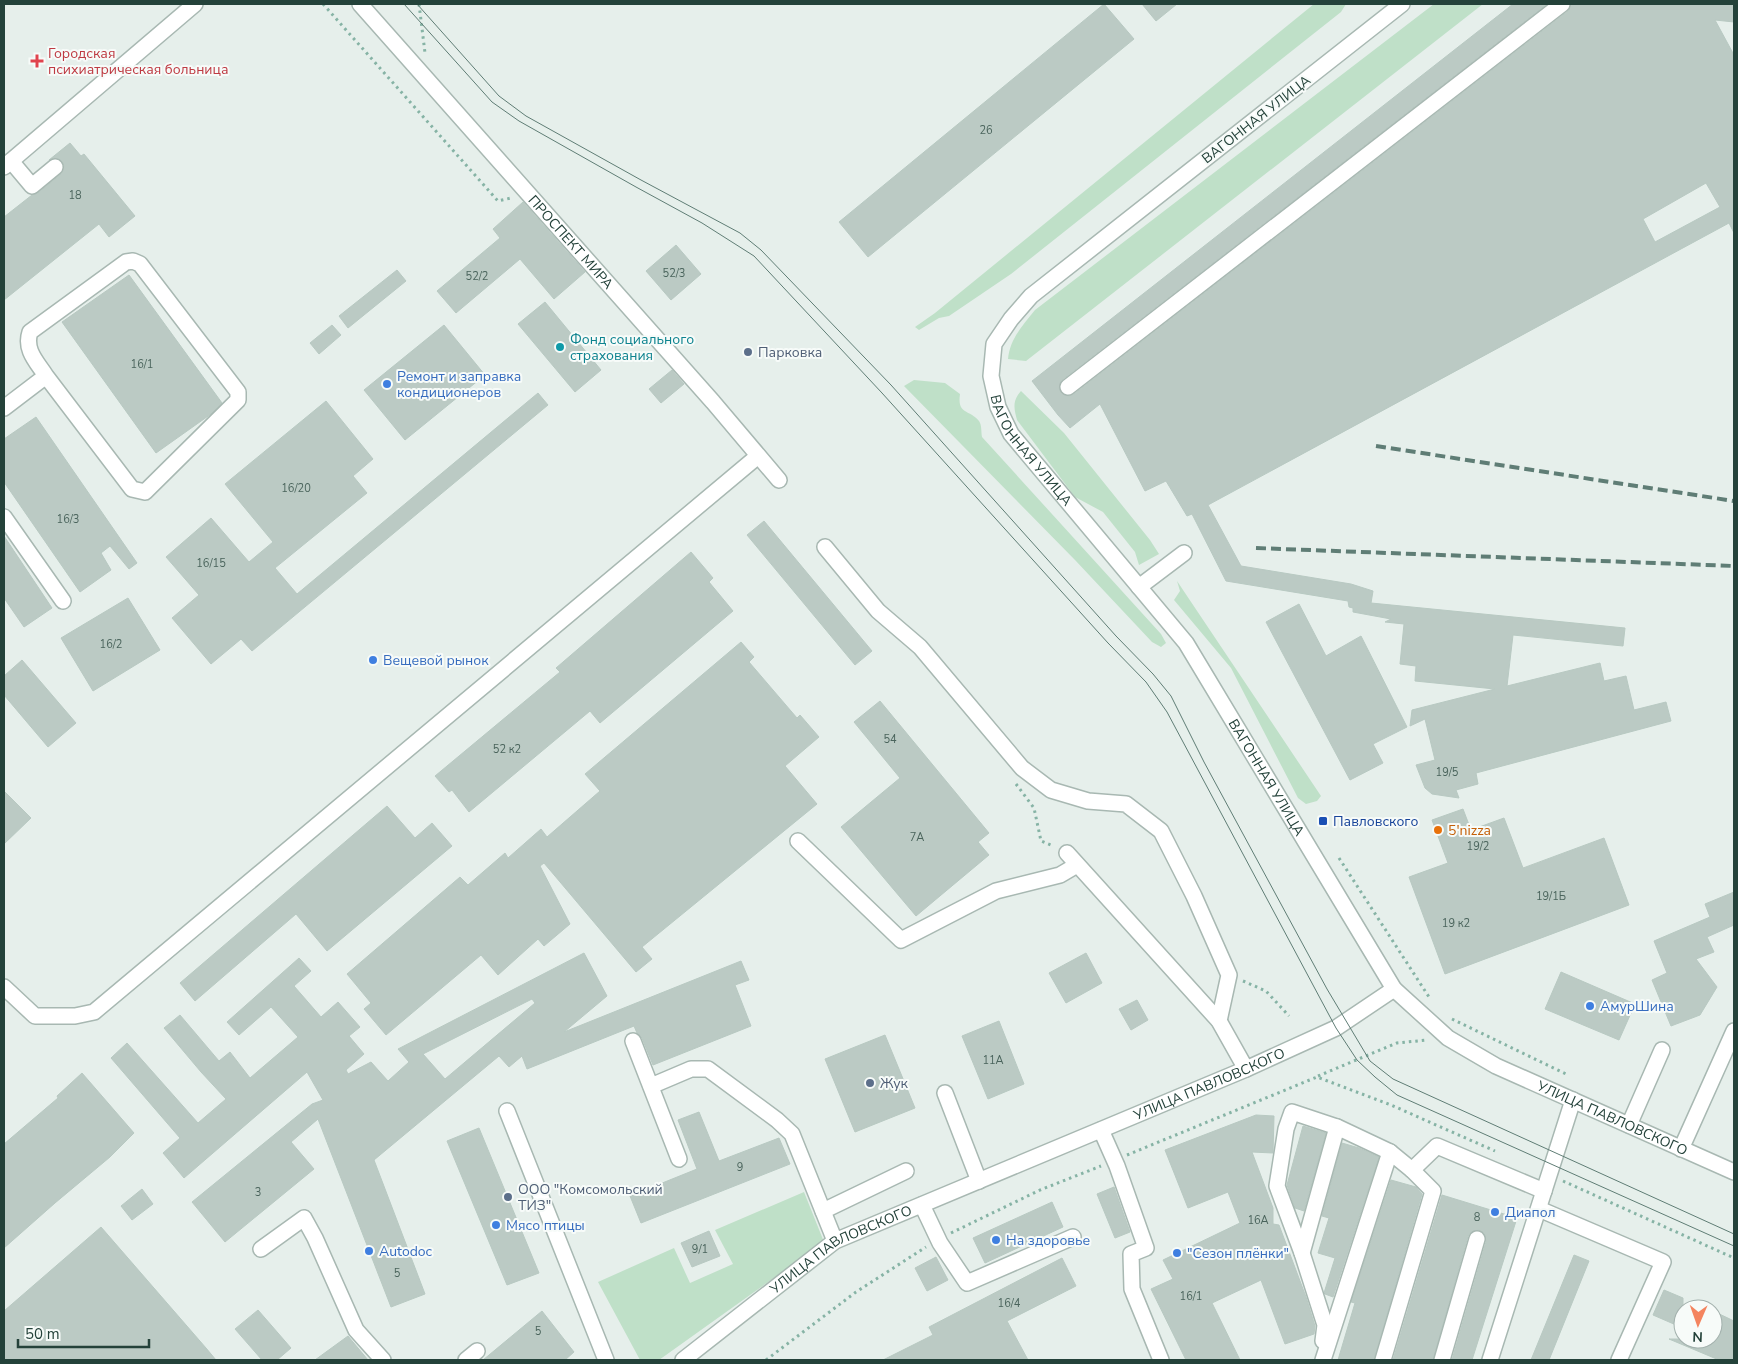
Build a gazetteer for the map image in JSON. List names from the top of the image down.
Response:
{
  "streets": {
    "street": ["ВАГОННАЯ УЛИЦА", "ПРОСПЕКТ МИРА", "УЛИЦА ПАВЛОВСКОГО"]
  },
  "crossings": [
    ["ВАГОННАЯ УЛИЦА", "УЛИЦА ПАВЛОВСКОГО"]
  ],
  "places": {
    "health": ["Городская психиатрическая больница"],
    "other": [
      "Фонд социального страхования",
      "Парковка",
      "Ремонт и заправка кондиционеров",
      "Вещевой рынок",
      "5'nizza",
      "АмурШина",
      "Жук",
      "ООО \"Комсомольский ТИЗ\"",
      "Диапол",
      "Мясо птицы",
      "На здоровье",
      "Autodoc",
      "\"Сезон плёнки\""
    ],
    "transit": ["Павловского"]
  },
  "house_numbers": [
    "26",
    "18",
    "52/3",
    "52/2",
    "16/1",
    "16/20",
    "16/3",
    "16/15",
    "16/2",
    "54",
    "52 к2",
    "19/5",
    "7А",
    "19/2",
    "19/1Б",
    "19 к2",
    "11А",
    "9",
    "3",
    "8",
    "16А",
    "9/1",
    "5",
    "16/1",
    "16/4",
    "5"
  ],
  "scale_bar": "50 m",
  "north": "bottom"
}
